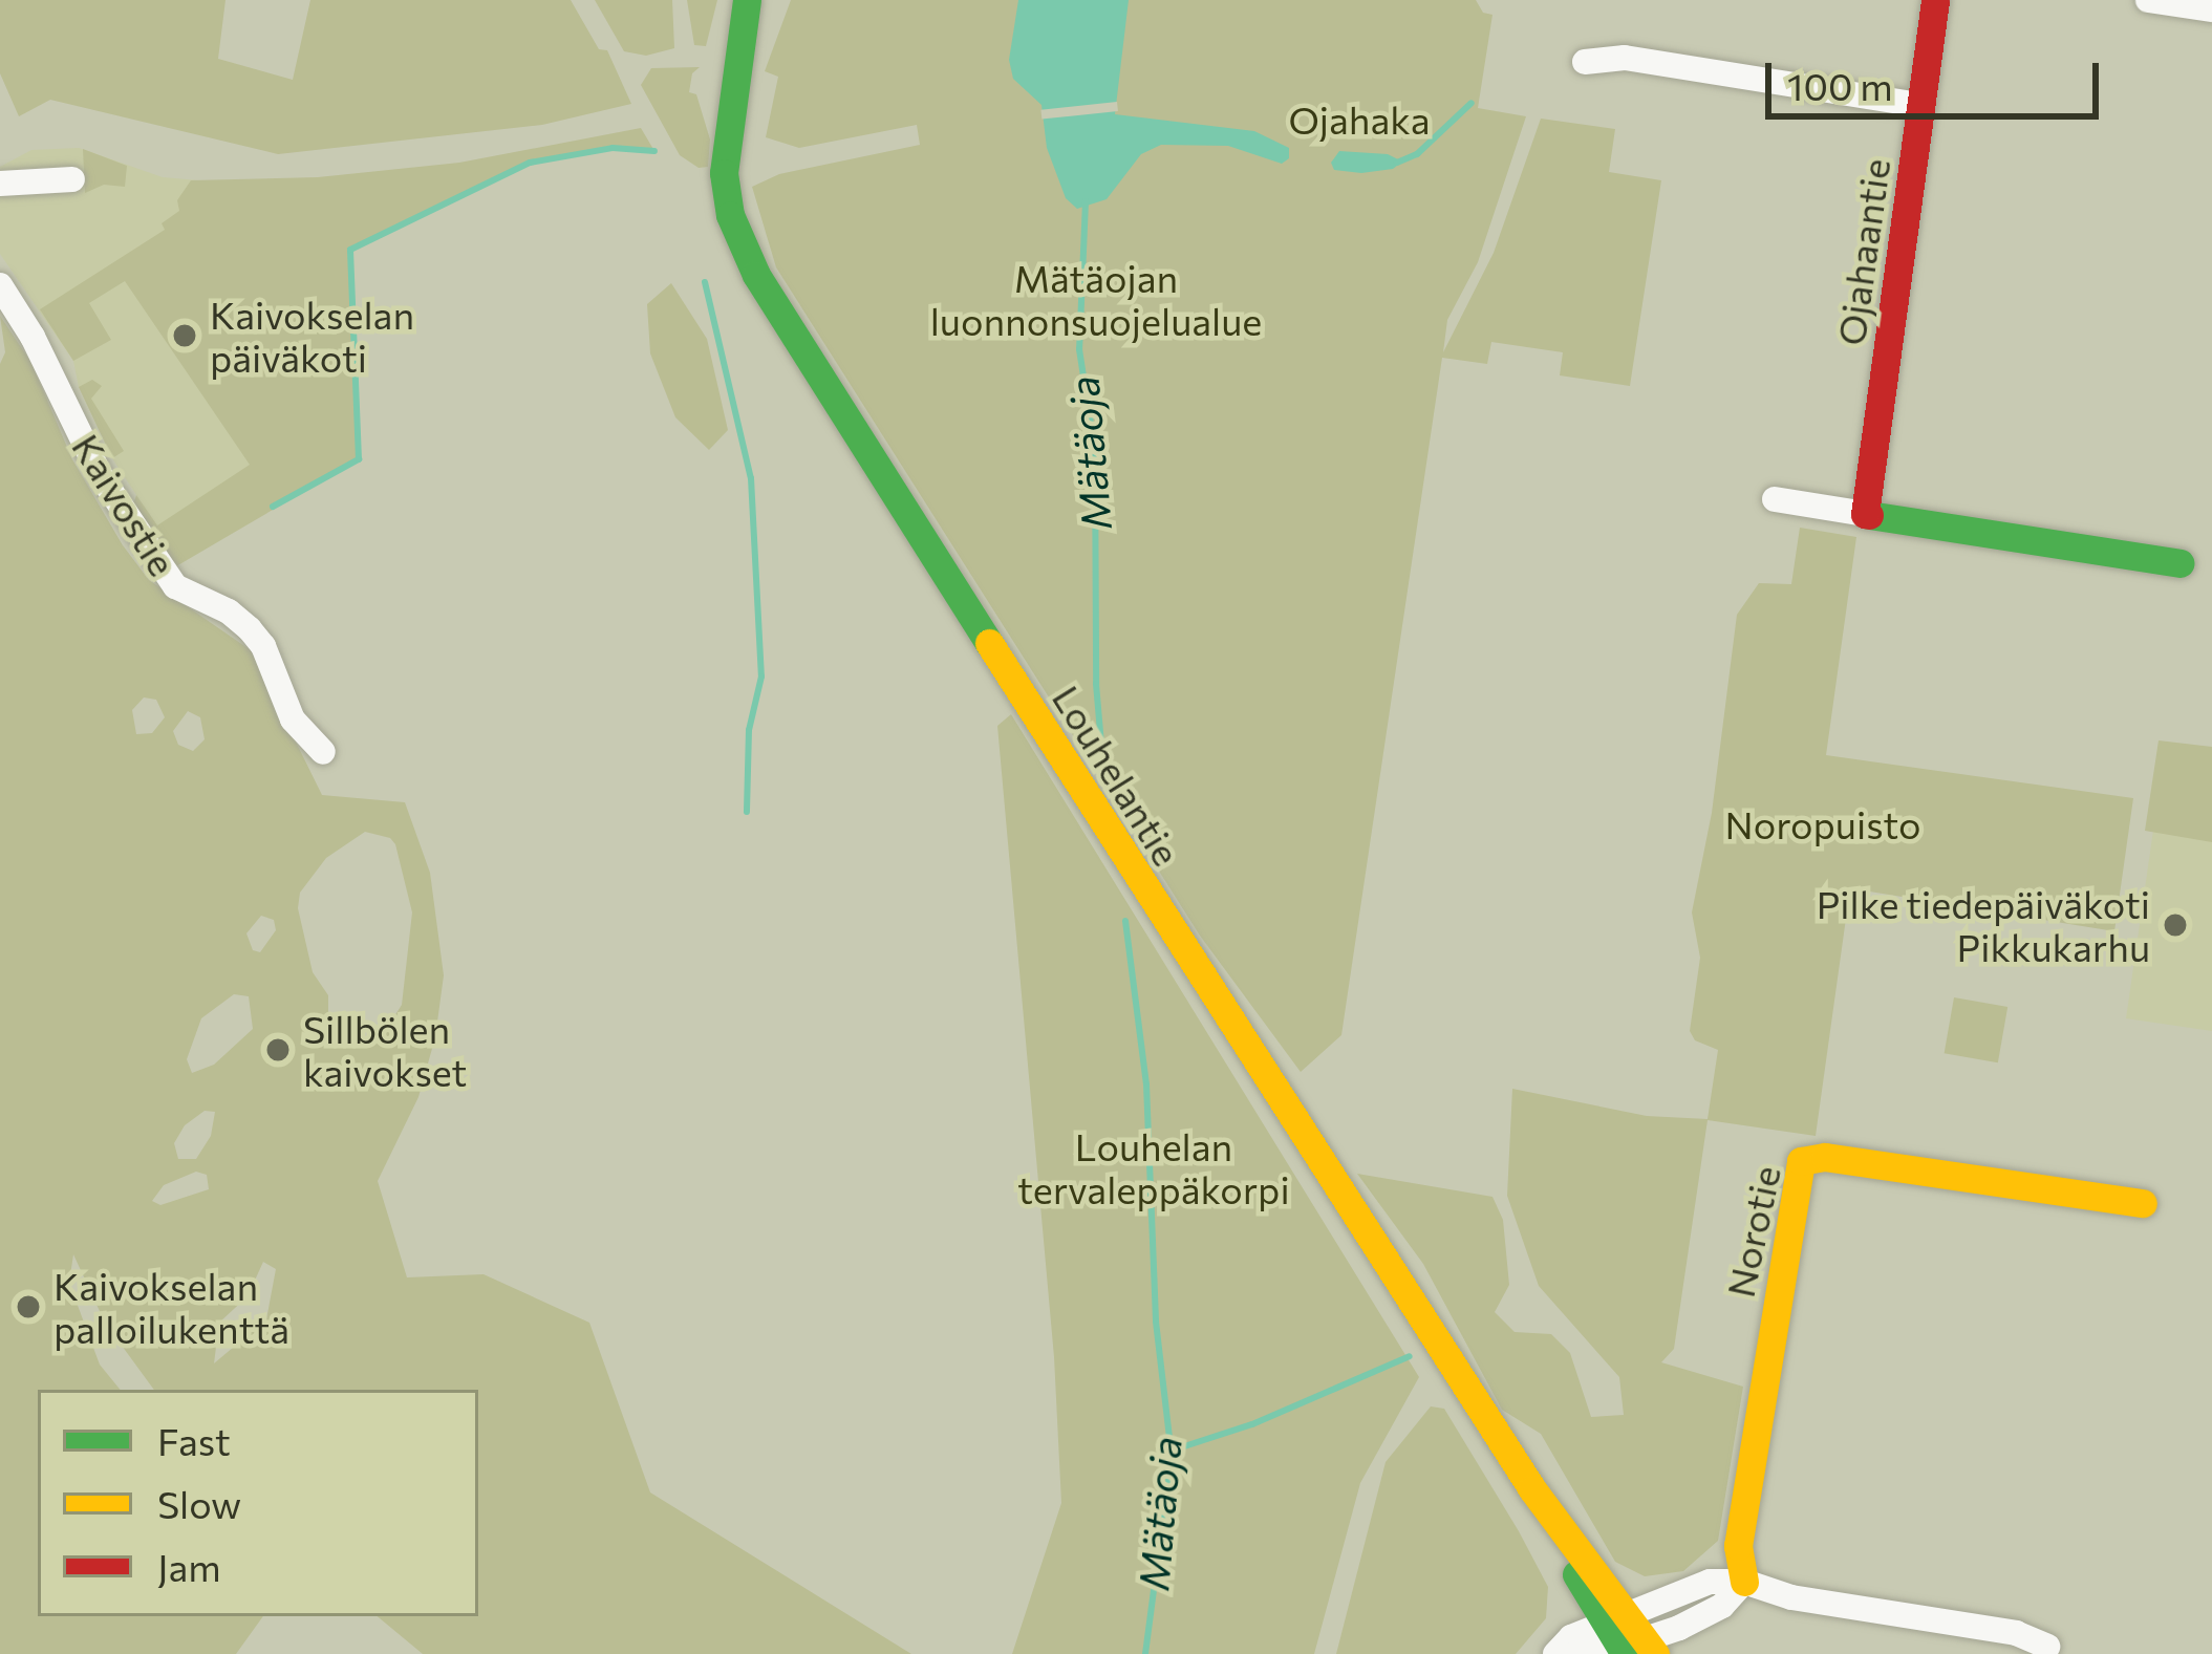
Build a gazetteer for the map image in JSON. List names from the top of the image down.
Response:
{
  "streets": {
    "main road": ["Ojahaantie", "Louhelantie", "Norotie"],
    "street": ["Kaivostie"]
  },
  "water": ["Mätäoja"],
  "parks": [
    "Ojahaka",
    "Mätäojan luonnonsuojelualue",
    "Noropuisto",
    "Louhelan tervaleppäkorpi"
  ],
  "places": [
    "Kaivokselan päiväkoti",
    "Pilke tiedepäiväkoti Pikkukarhu",
    "Sillbölen kaivokset",
    "Kaivokselan palloilukenttä"
  ],
  "legend": ["Fast", "Slow", "Jam"],
  "scale_bar": "100 m"
}
